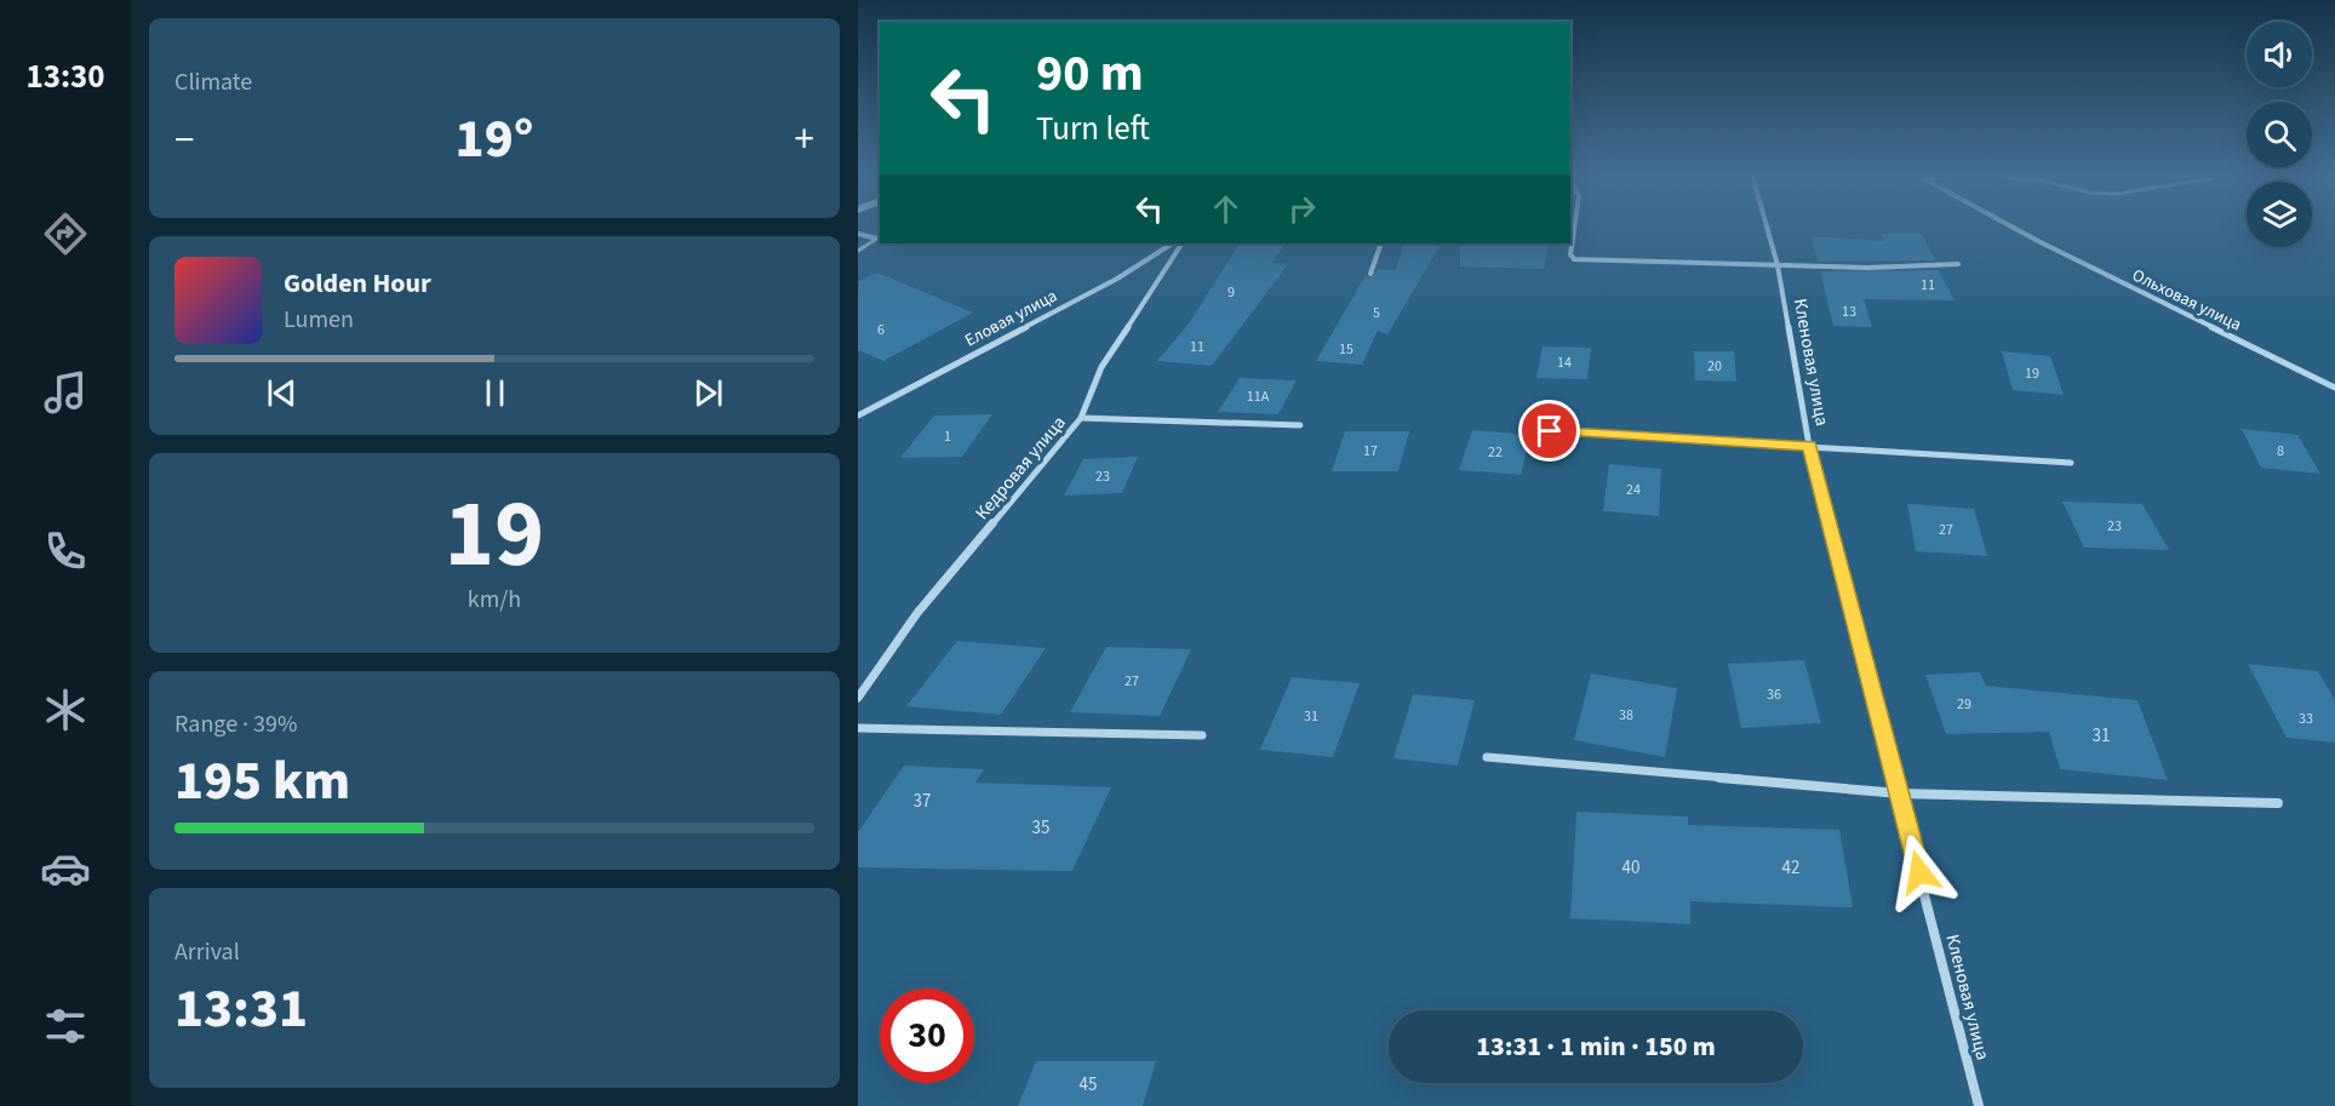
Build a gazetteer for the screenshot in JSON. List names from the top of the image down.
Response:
{
  "streets": {
    "street": [
      "Ольховая улица",
      "Еловая улица",
      "Кленовая улица",
      "Кедровая улица"
    ]
  },
  "house_numbers": [
    "11",
    "9",
    "13",
    "5",
    "6",
    "11",
    "15",
    "14",
    "20",
    "19",
    "11А",
    "1",
    "17",
    "8",
    "22",
    "23",
    "24",
    "23",
    "27",
    "27",
    "36",
    "29",
    "38",
    "31",
    "33",
    "31",
    "37",
    "35",
    "40",
    "42",
    "45"
  ],
  "page": {
    "tabs": "13:30",
    "tile": [
      "Climate",
      ["19", "km/h"],
      ["Range · 39%", "195 km"],
      ["Arrival", "13:31"]
    ],
    "turn": ["90 m", "Turn left"],
    "heat": ["−", "19°", "+"],
    "song": ["Golden Hour", "Lumen"],
    "limit": "30",
    "trip": "13:31 · 1 min · 150 m"
  }
}
